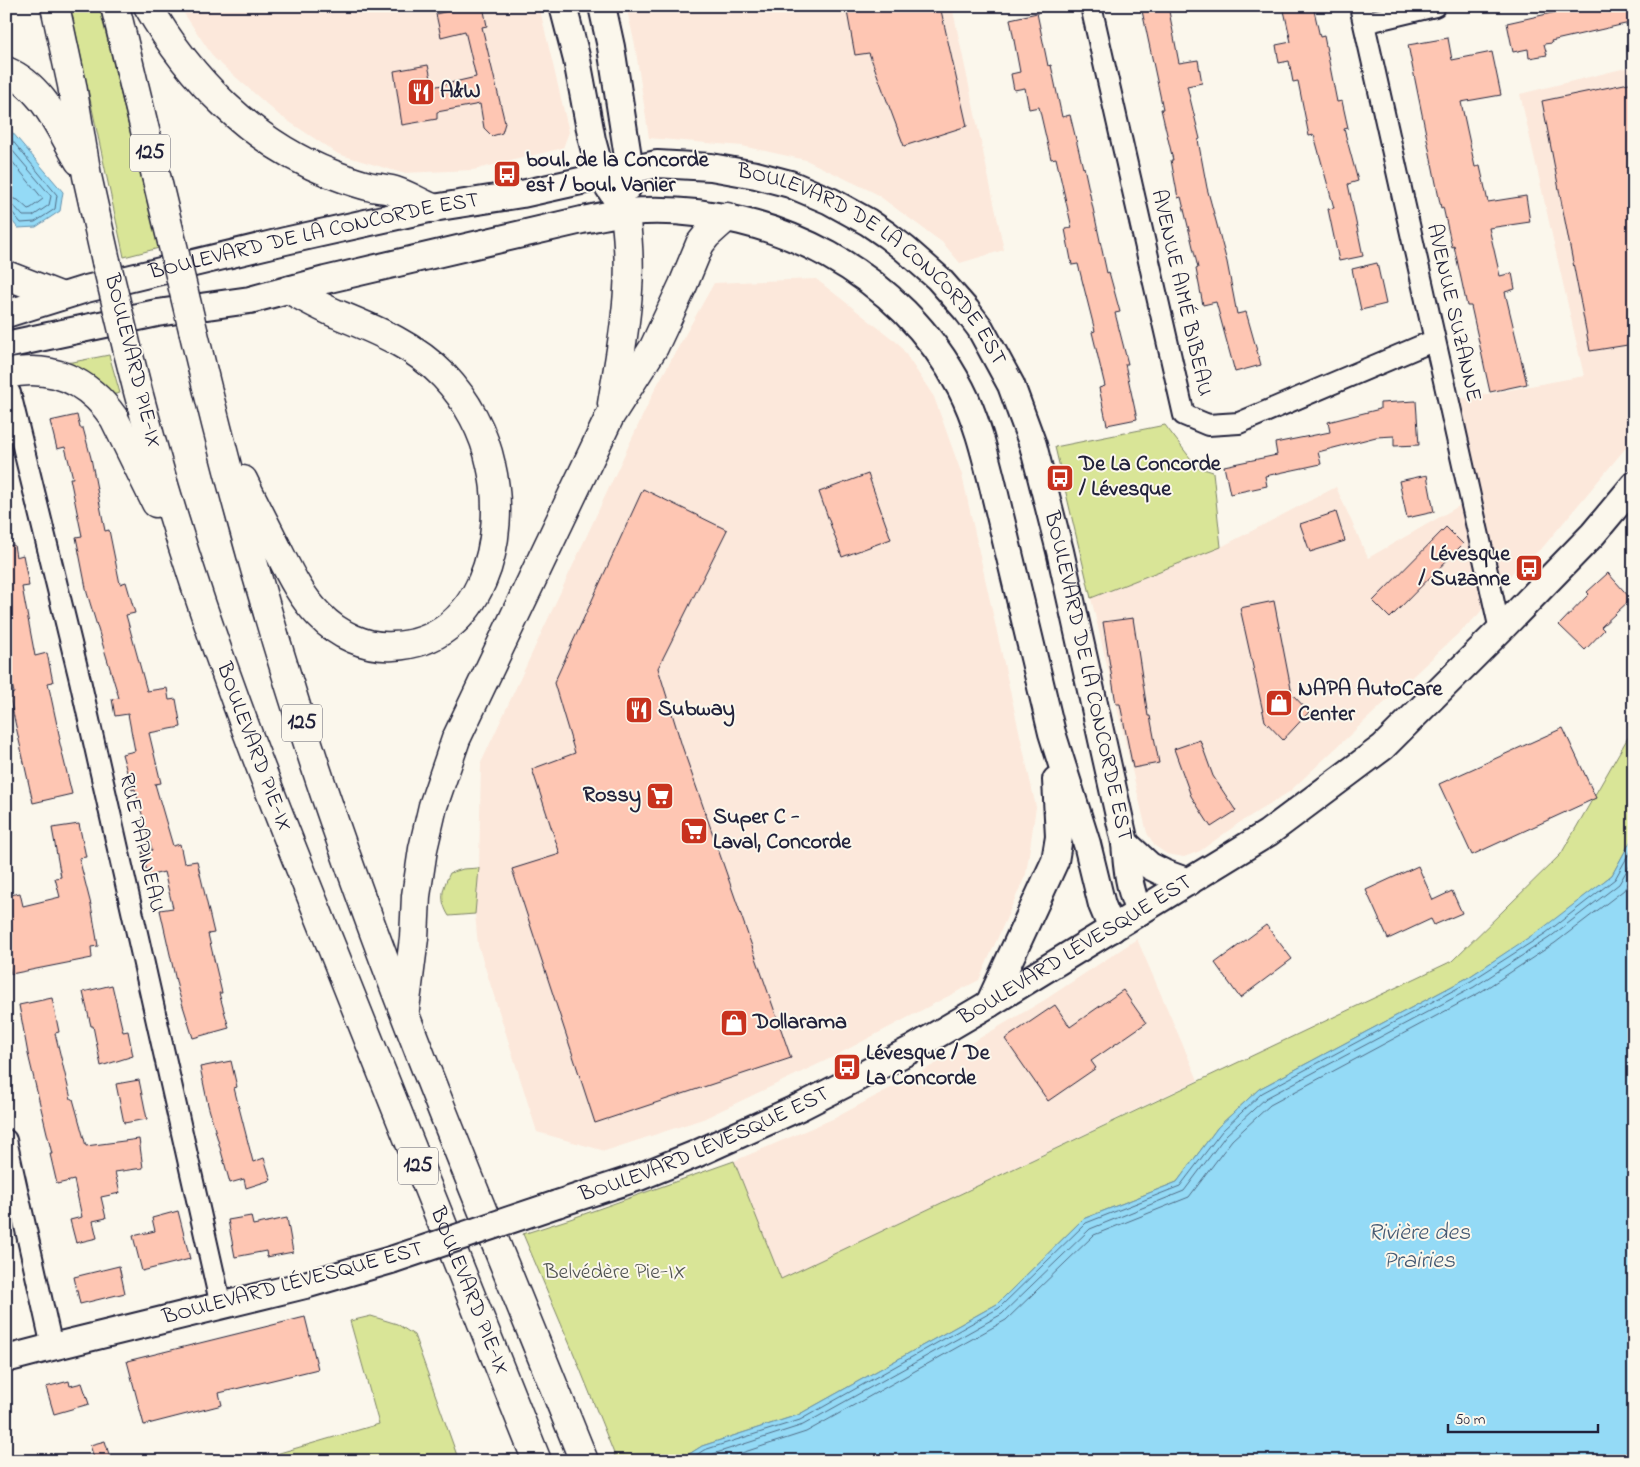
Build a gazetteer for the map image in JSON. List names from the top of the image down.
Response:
{
  "streets": {
    "highway": ["125", "BOULEVARD PIE-IX"],
    "street": [
      "BOULEVARD DE LA CONCORDE EST",
      "AVENUE AIMÉ BIBEAU",
      "AVENUE SUZANNE",
      "RUE PAPINEAU",
      "BOULEVARD LÉVESQUE EST"
    ]
  },
  "crossings": [
    ["BOULEVARD DE LA CONCORDE EST", "BOULEVARD LÉVESQUE EST"],
    ["AVENUE AIMÉ BIBEAU", "AVENUE SUZANNE"],
    ["AVENUE SUZANNE", "BOULEVARD LÉVESQUE EST"],
    ["RUE PAPINEAU", "BOULEVARD LÉVESQUE EST"]
  ],
  "water": ["Rivière des Prairies"],
  "parks": ["Belvédère Pie-IX"],
  "places": {
    "restaurant": ["A&W", "Subway"],
    "bus stop": [
      "boul. de la Concorde est / boul. Vanier",
      "De La Concorde / Lévesque",
      "Lévesque / Suzanne",
      "Lévesque / De La Concorde"
    ],
    "shop": ["NAPA AutoCare Center", "Dollarama"],
    "supermarket": ["Rossy", "Super C - Laval, Concorde"]
  },
  "scale_bar": "50 m"
}
